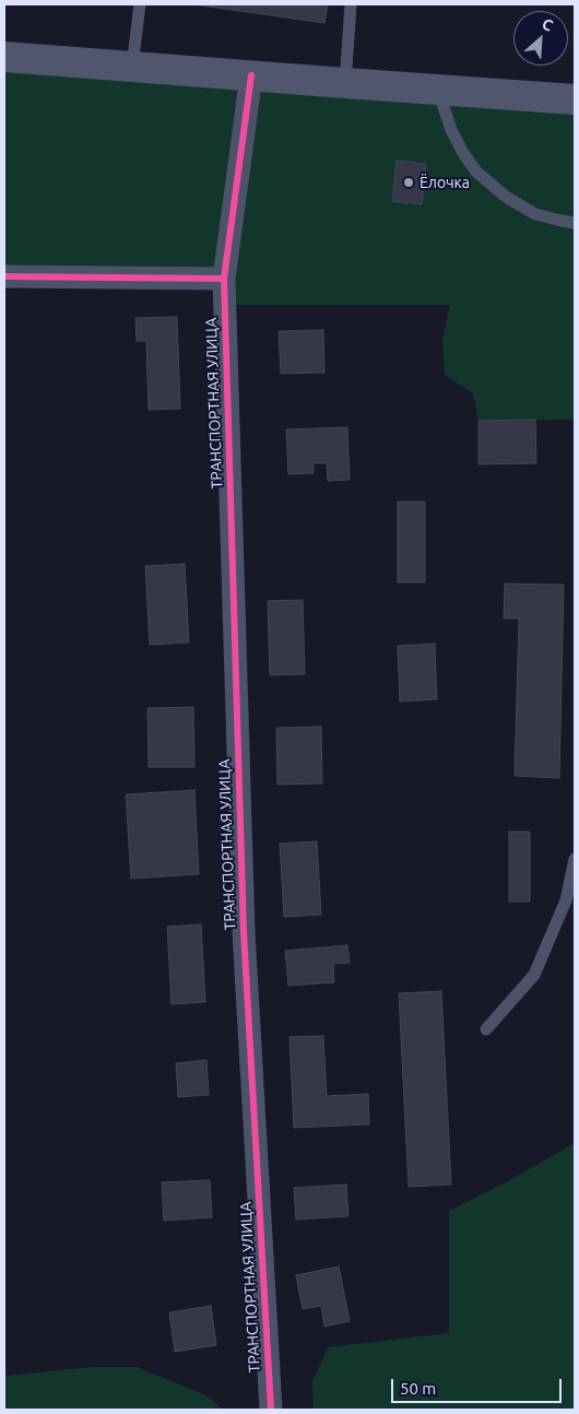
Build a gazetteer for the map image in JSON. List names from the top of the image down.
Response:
{
  "streets": {
    "street": ["ТРАНСПОРТНАЯ УЛИЦА"]
  },
  "places": ["Ёлочка"],
  "scale_bar": "50 m",
  "north": "top right"
}
